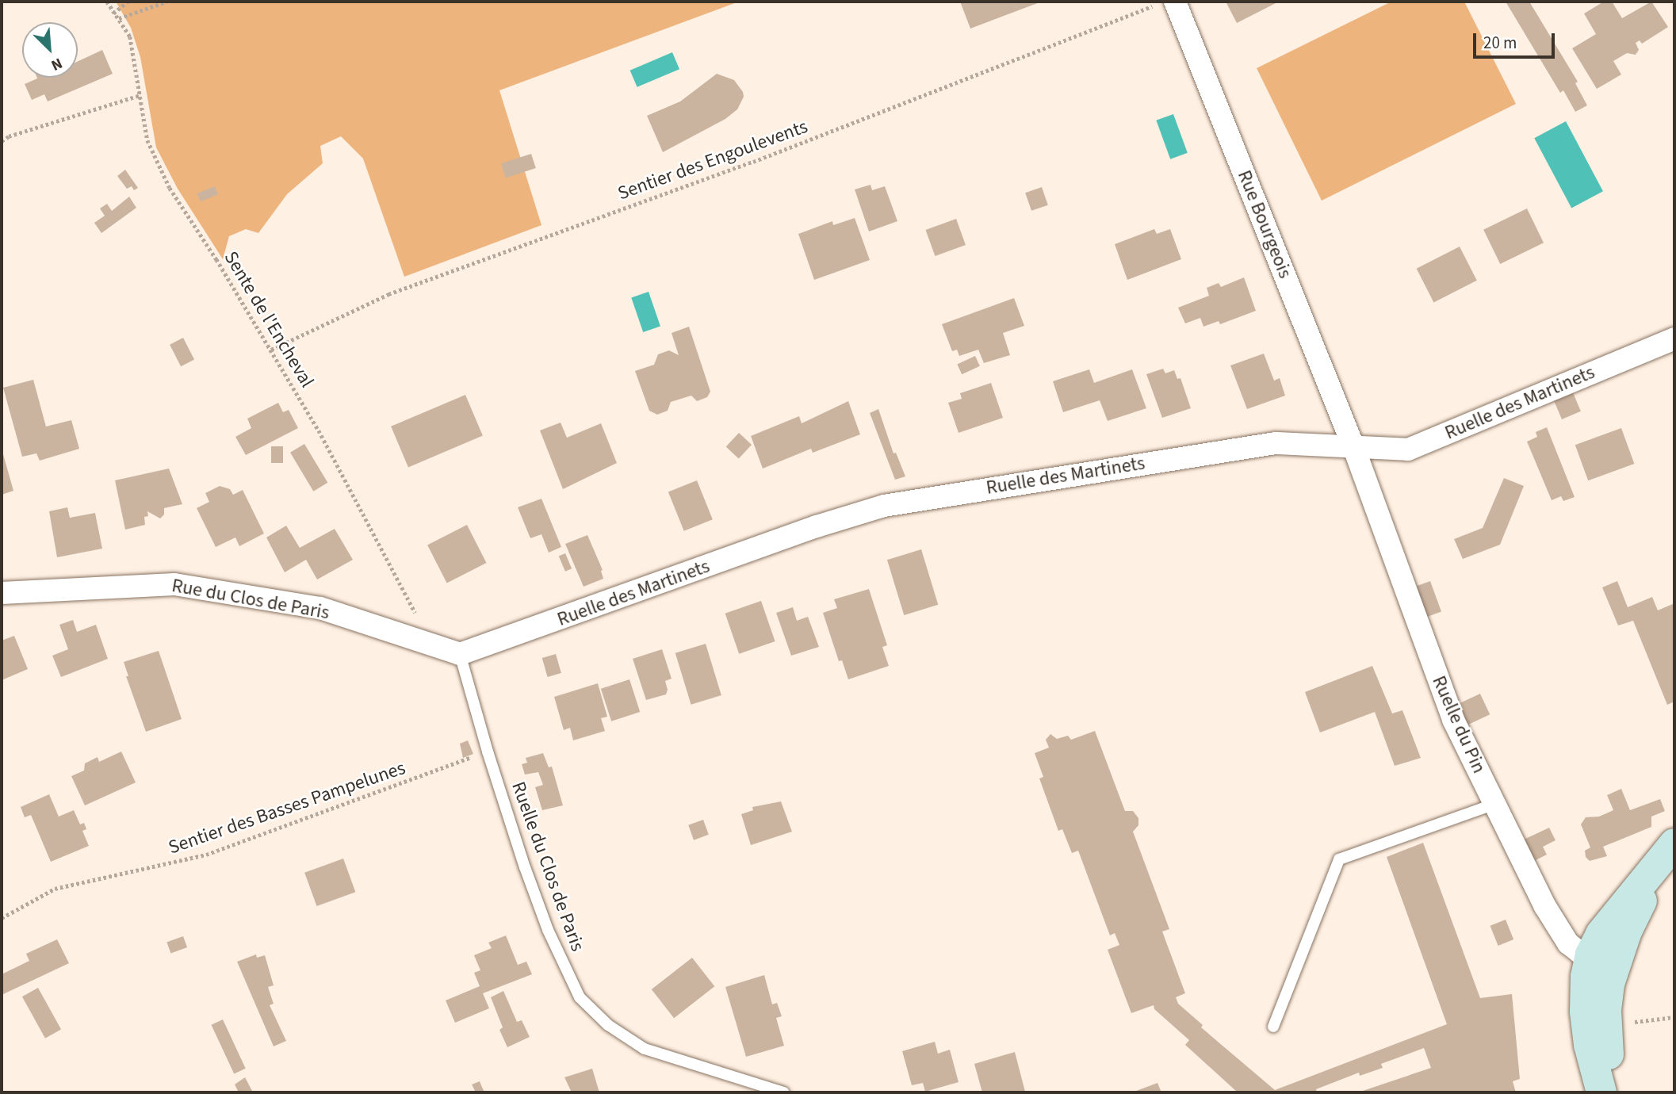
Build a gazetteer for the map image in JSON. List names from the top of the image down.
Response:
{
  "streets": {
    "street": [
      "Rue Bourgeois",
      "Ruelle des Martinets",
      "Rue du Clos de Paris",
      "Ruelle du Pin"
    ],
    "lane": ["Ruelle du Clos de Paris"],
    "path": ["Sentier des Engoulevents", "Sente de l'Encheval", "Sentier des Basses Pampelunes"]
  },
  "crossings": [
    ["Sentier des Engoulevents", "Rue Bourgeois"],
    ["Sentier des Engoulevents", "Sente de l'Encheval"],
    ["Rue Bourgeois", "Ruelle des Martinets"],
    ["Rue Bourgeois", "Ruelle du Pin"],
    ["Sente de l'Encheval", "Rue du Clos de Paris"],
    ["Ruelle des Martinets", "Rue du Clos de Paris"],
    ["Ruelle des Martinets", "Ruelle du Pin"],
    ["Ruelle des Martinets", "Ruelle du Clos de Paris"],
    ["Rue du Clos de Paris", "Ruelle du Clos de Paris"],
    ["Sentier des Basses Pampelunes", "Ruelle du Clos de Paris"]
  ],
  "scale_bar": "20 m",
  "north": "bottom right"
}
